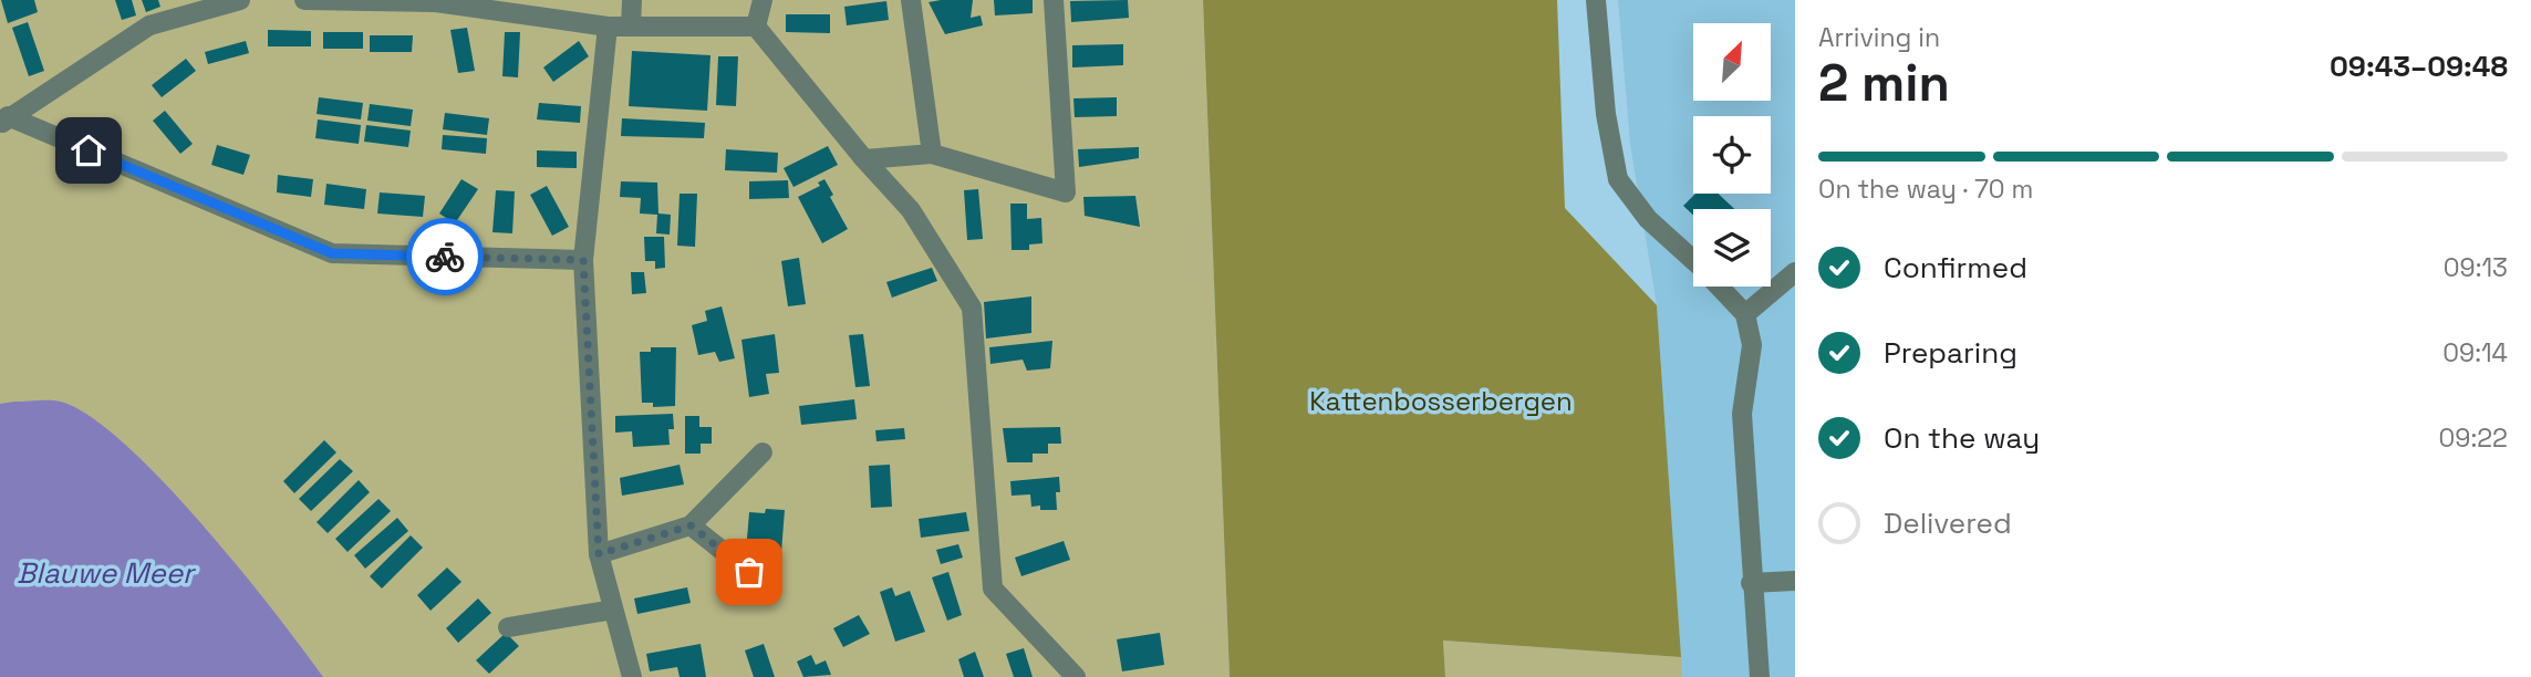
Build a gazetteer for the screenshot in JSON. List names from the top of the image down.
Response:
{
  "water": ["Blauwe Meer"],
  "parks": ["Kattenbosserbergen"],
  "north": "top right",
  "page": {
    "heading": ["2 min", "Arriving in", "09:43–09:48"],
    "bar": "On the way · 70 m",
    "list": [
      ["Confirmed", "09:13"],
      ["Preparing", "09:14"],
      ["On the way", "09:22"],
      "Delivered"
    ]
  }
}
